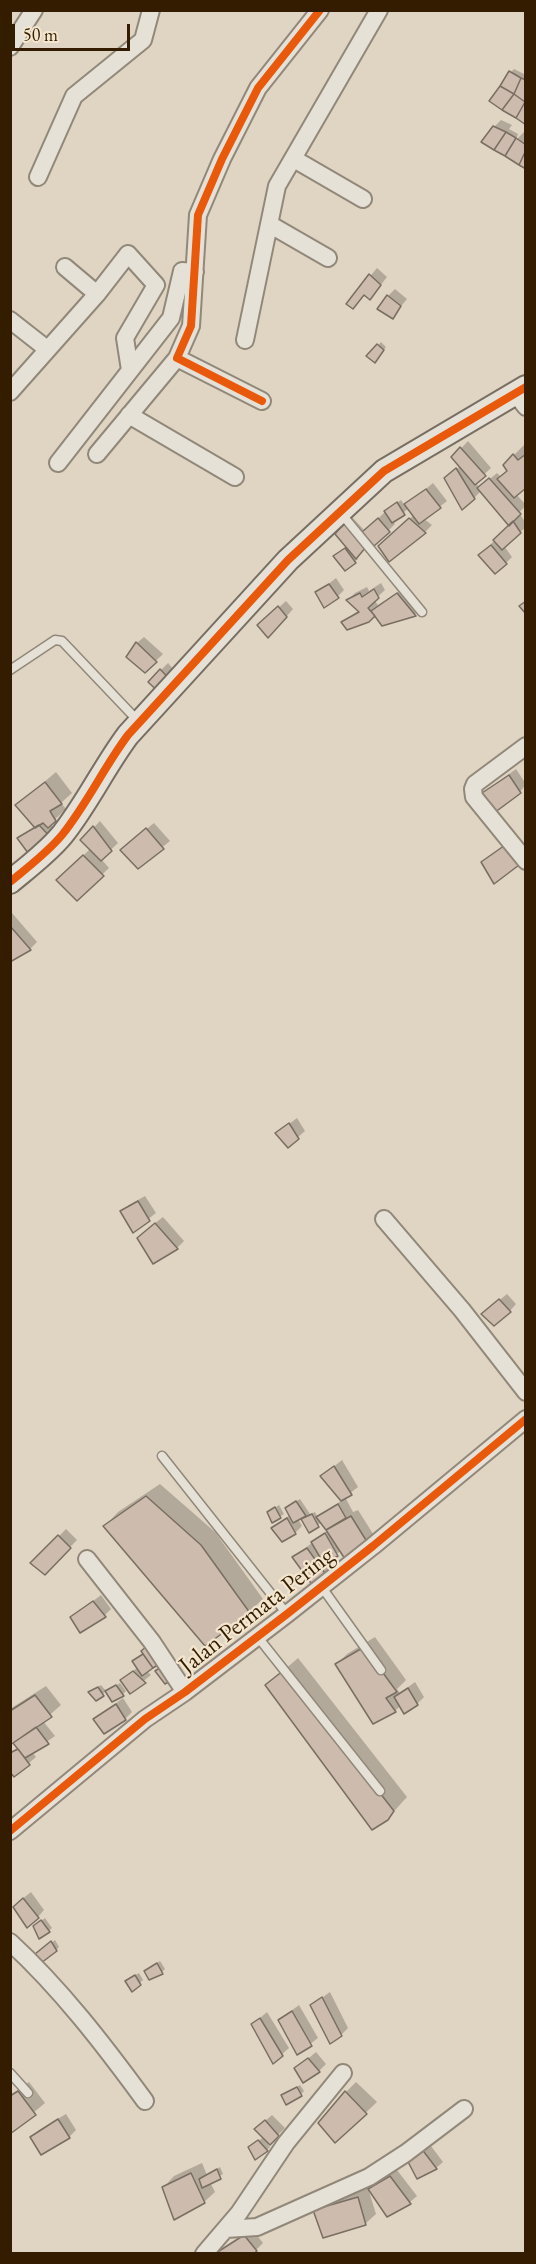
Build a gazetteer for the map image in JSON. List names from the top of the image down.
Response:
{
  "streets": {
    "street": ["Jalan Permata Pering"]
  },
  "scale_bar": "50 m"
}
